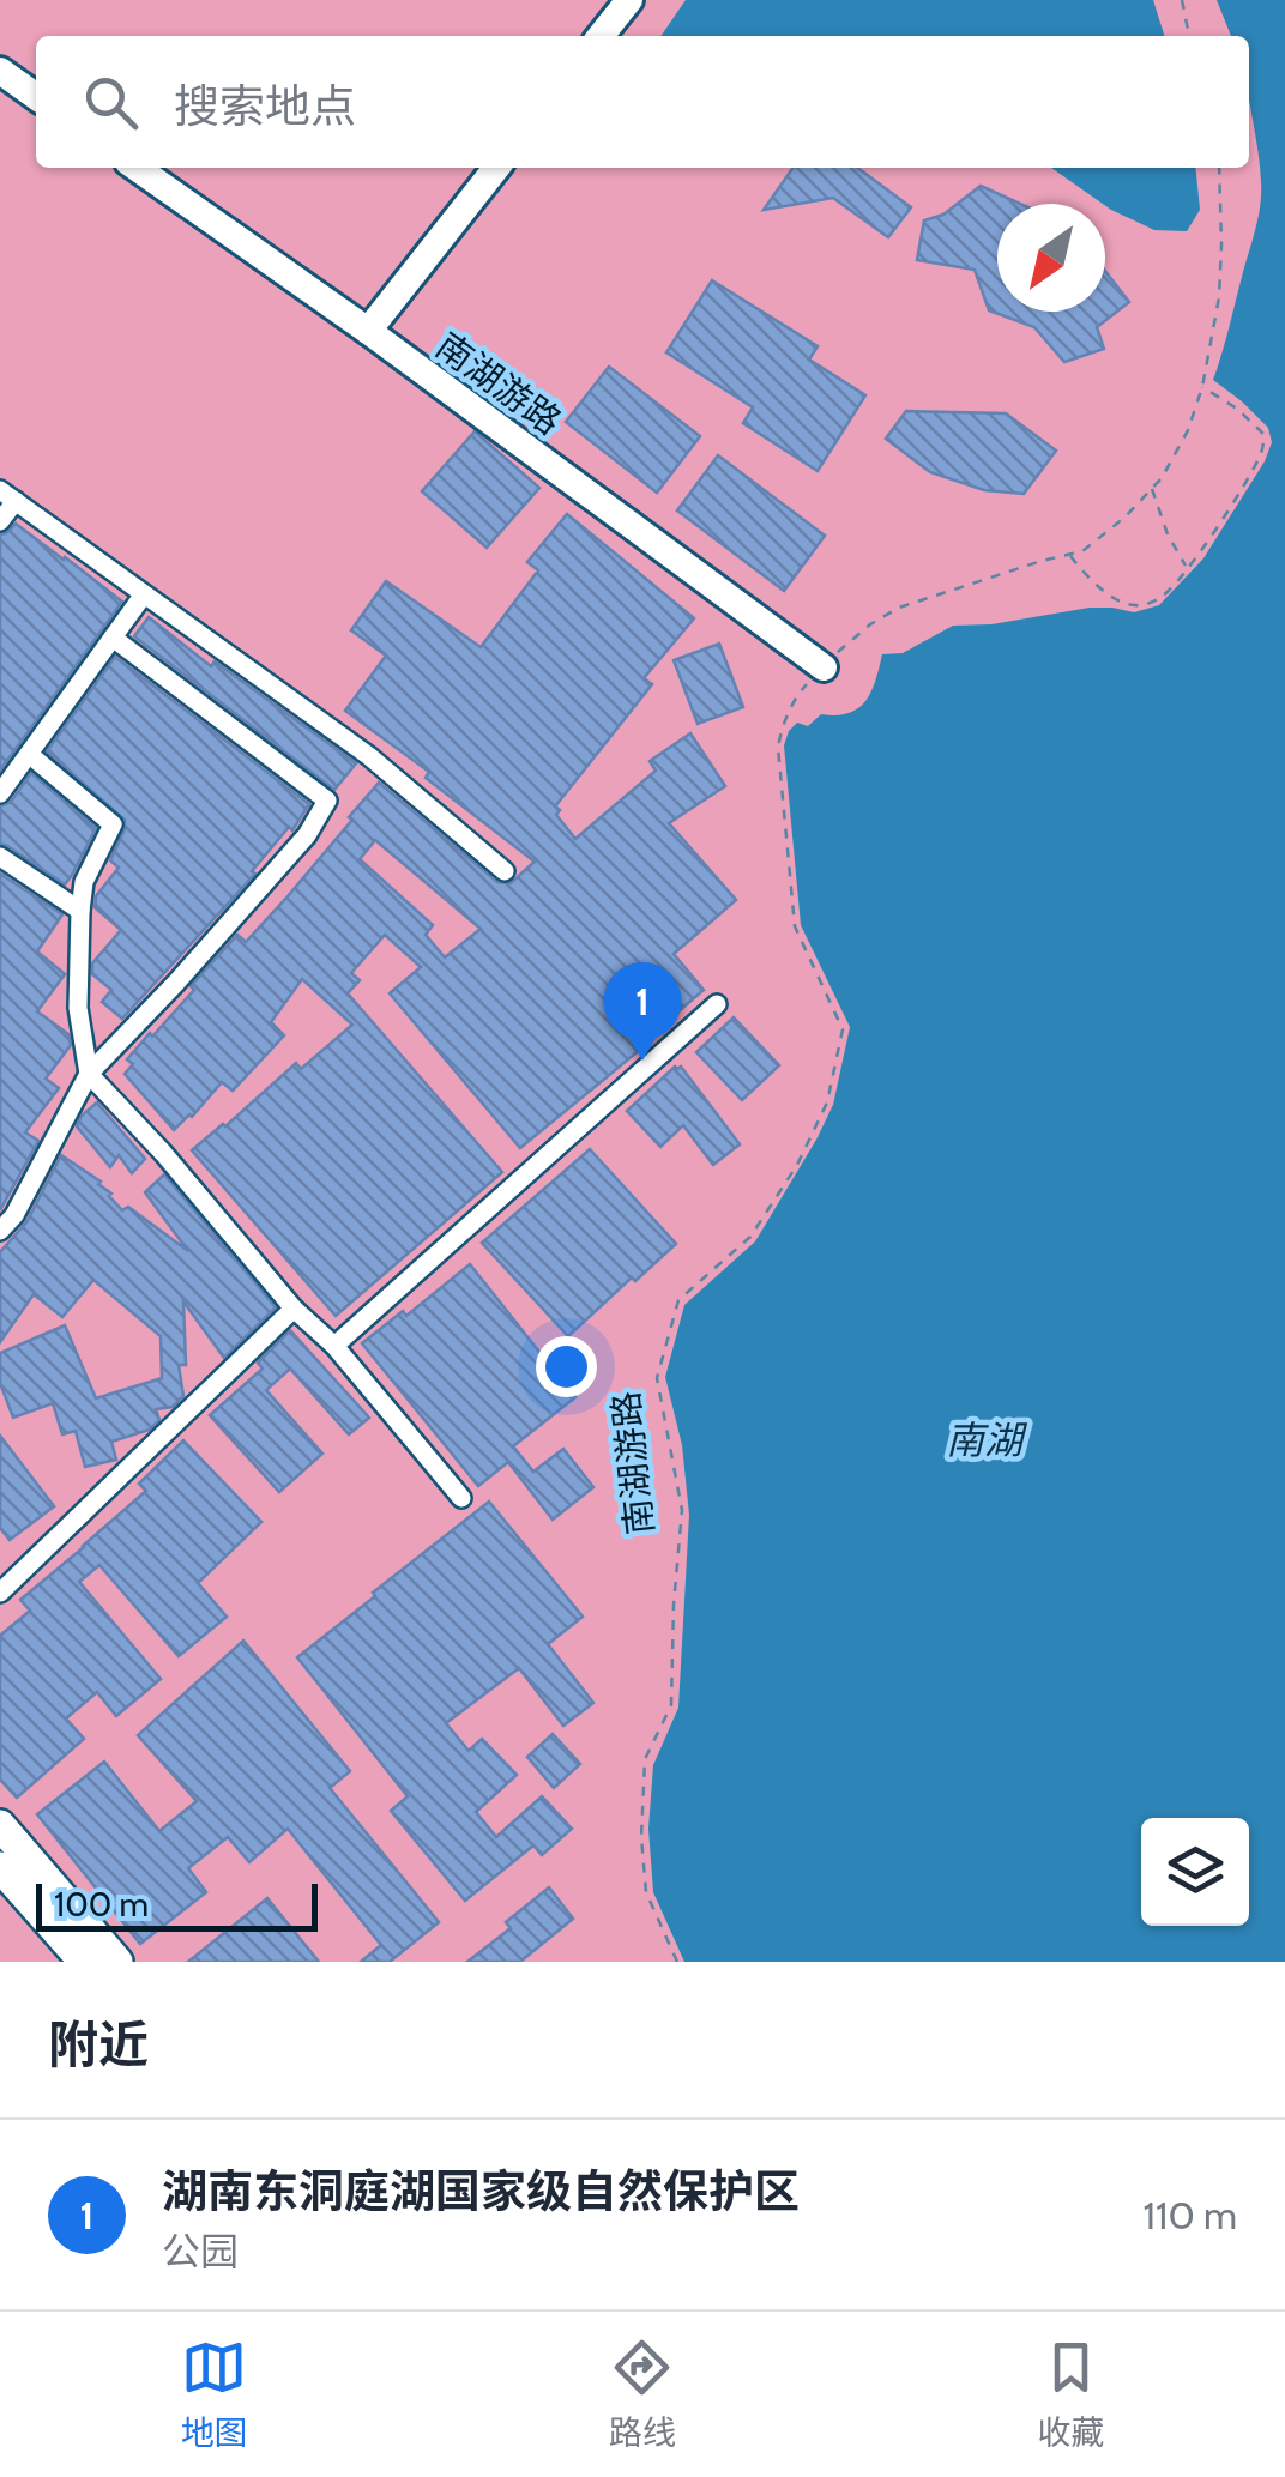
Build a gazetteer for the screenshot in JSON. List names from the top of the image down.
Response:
{
  "streets": {
    "street": ["南湖游路"]
  },
  "water": ["南湖"],
  "scale_bar": "100 m",
  "north": "bottom left",
  "page": {
    "search": "搜索地点",
    "pins": "1",
    "scale": "100 m",
    "heading": "附近",
    "list": [
      {
        "mark": "1",
        "name": "湖南东洞庭湖国家级自然保护区",
        "note": "公园",
        "value": "110 m"
      }
    ],
    "nav": ["地图", "路线", "收藏"]
  }
}
